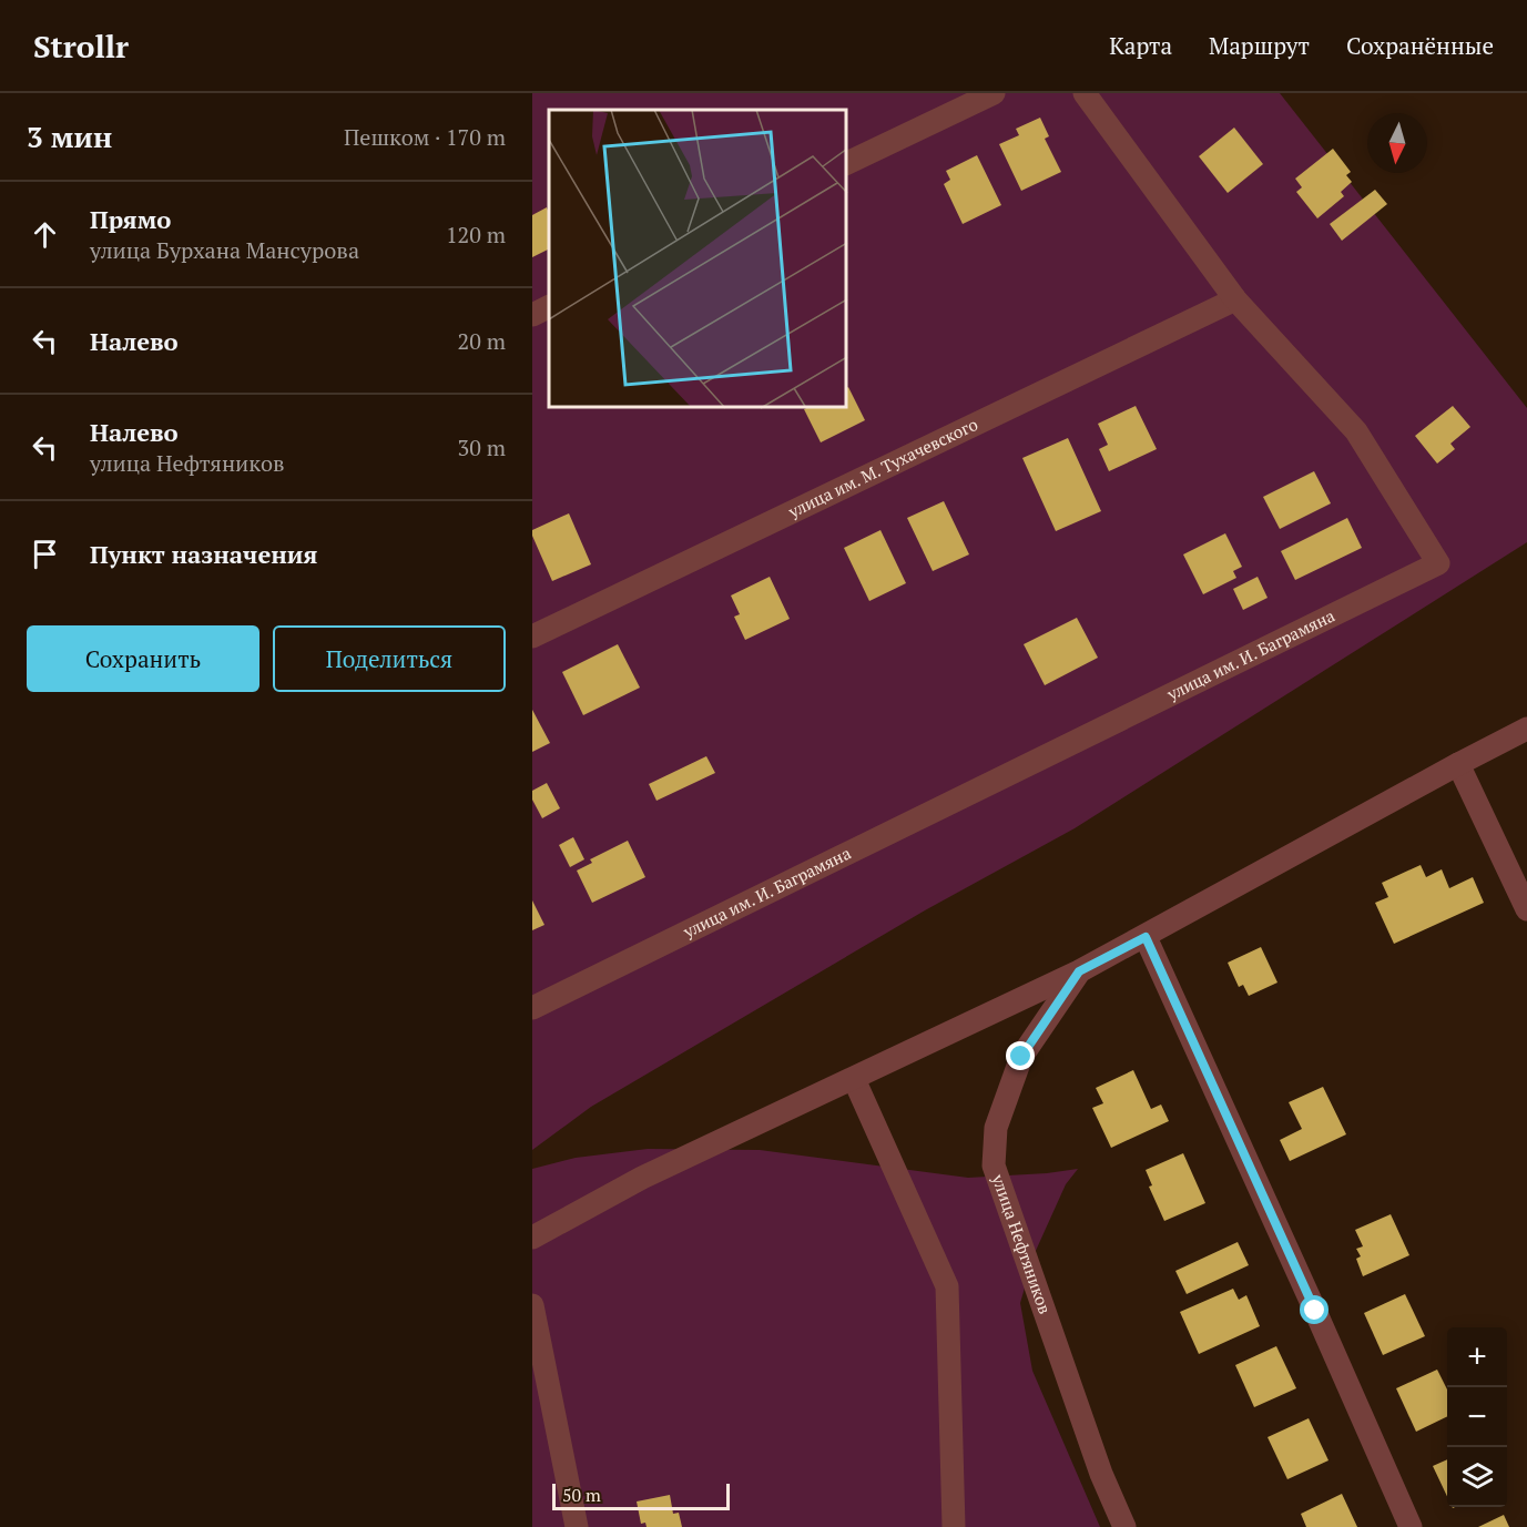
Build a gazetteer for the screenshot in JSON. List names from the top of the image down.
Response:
{
  "streets": {
    "street": ["улица им. М. Тухачевского", "улица им. И. Баграмяна", "улица Нефтяников"]
  },
  "crossings": [
    ["улица им. М. Тухачевского", "улица им. И. Баграмяна"]
  ],
  "scale_bar": "50 m",
  "north": "bottom",
  "page": {
    "header": "Strollr",
    "nav": ["Карта", "Маршрут", "Сохранённые"],
    "heading": ["3 мин", "Пешком · 170 m"],
    "list": [
      ["Прямо", "улица Бурхана Мансурова", "120 m"],
      ["Налево", "20 m"],
      ["Налево", "улица Нефтяников", "30 m"],
      "Пункт назначения"
    ],
    "buttons": ["Сохранить", "Поделиться"],
    "map_buttons": ["+", "−"],
    "scale": "50 m"
  }
}
